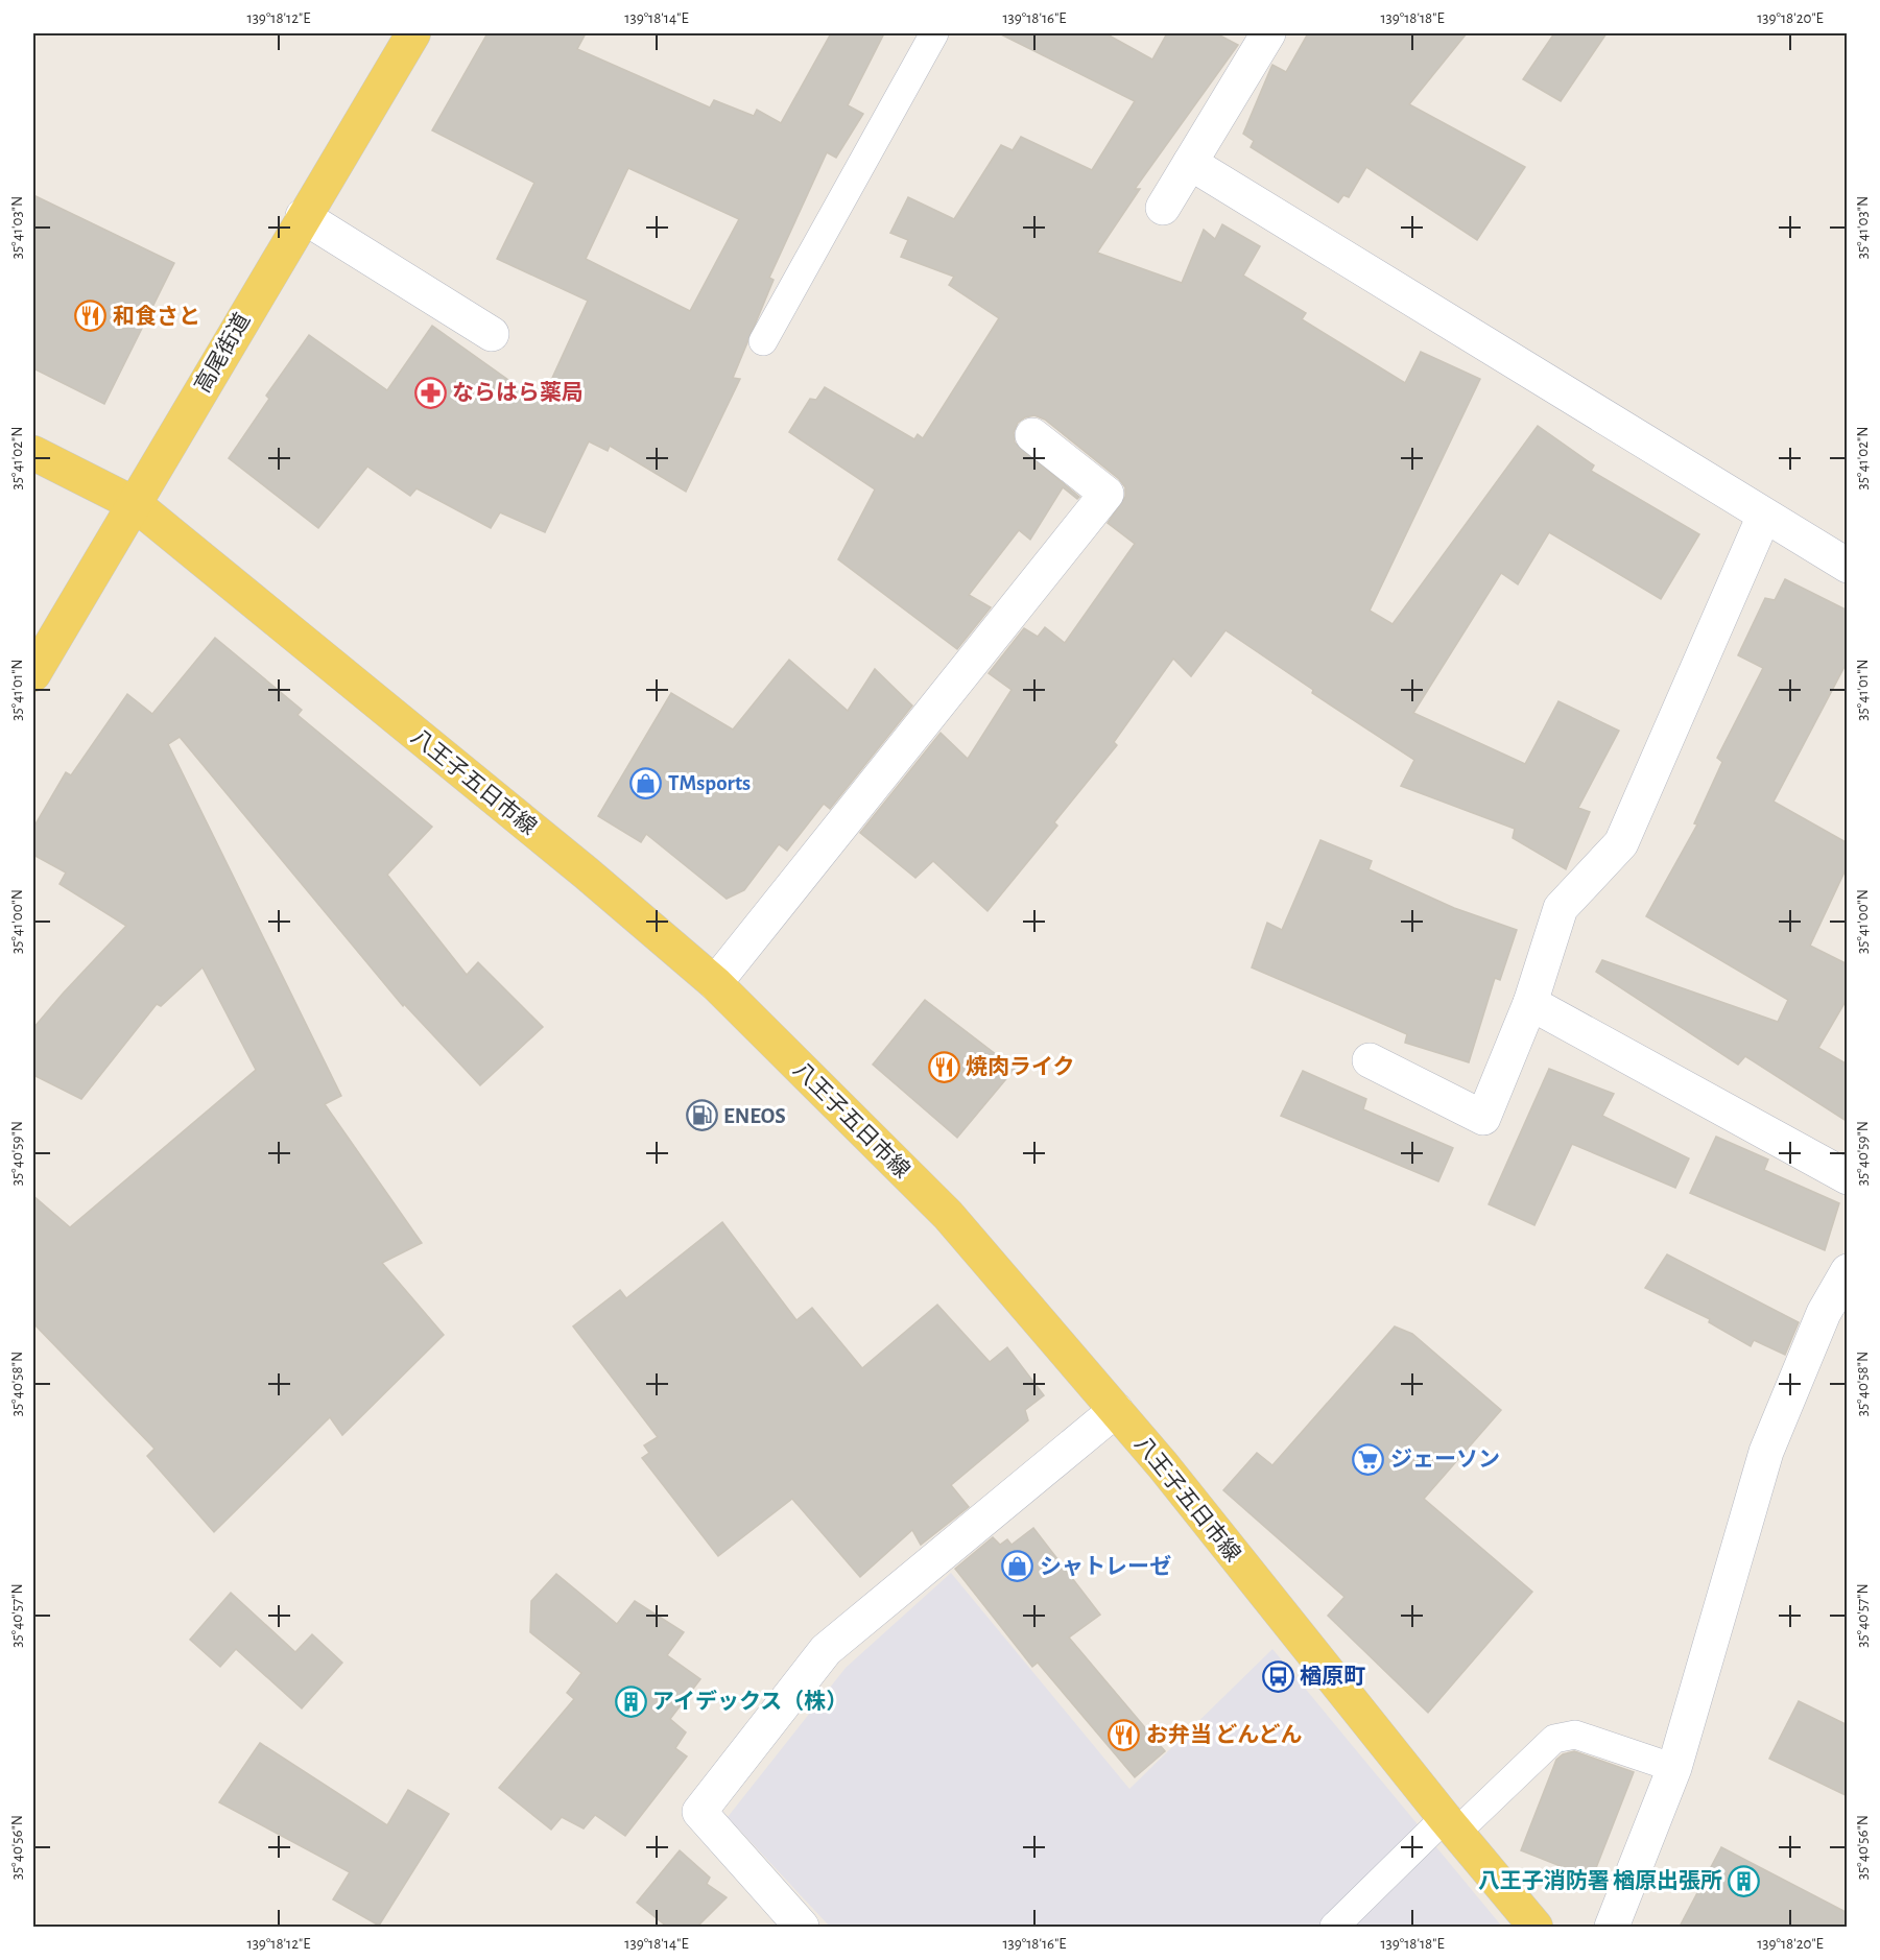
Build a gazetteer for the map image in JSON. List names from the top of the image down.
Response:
{
  "streets": {
    "main road": ["高尾街道", "八王子五日市線"]
  },
  "crossings": [
    ["高尾街道", "八王子五日市線"]
  ],
  "places": {
    "restaurant": ["和食さと", "焼肉ライク", "お弁当 どんどん"],
    "pharmacy": ["ならはら薬局"],
    "shop": ["TMsports", "シャトレーゼ"],
    "fuel station": ["ENEOS"],
    "supermarket": ["ジェーソン"],
    "bus stop": ["楢原町"],
    "building": ["アイデックス（株）", "八王子消防署 楢原出張所"]
  },
  "coordinates": [
    "139°18'12\"E",
    "139°18'14\"E",
    "139°18'16\"E",
    "139°18'18\"E",
    "139°18'20\"E",
    "35°41'03\"N",
    "35°41'02\"N",
    "35°41'01\"N",
    "35°41'00\"N",
    "35°40'59\"N",
    "35°40'58\"N",
    "35°40'57\"N",
    "35°40'56\"N"
  ]
}
